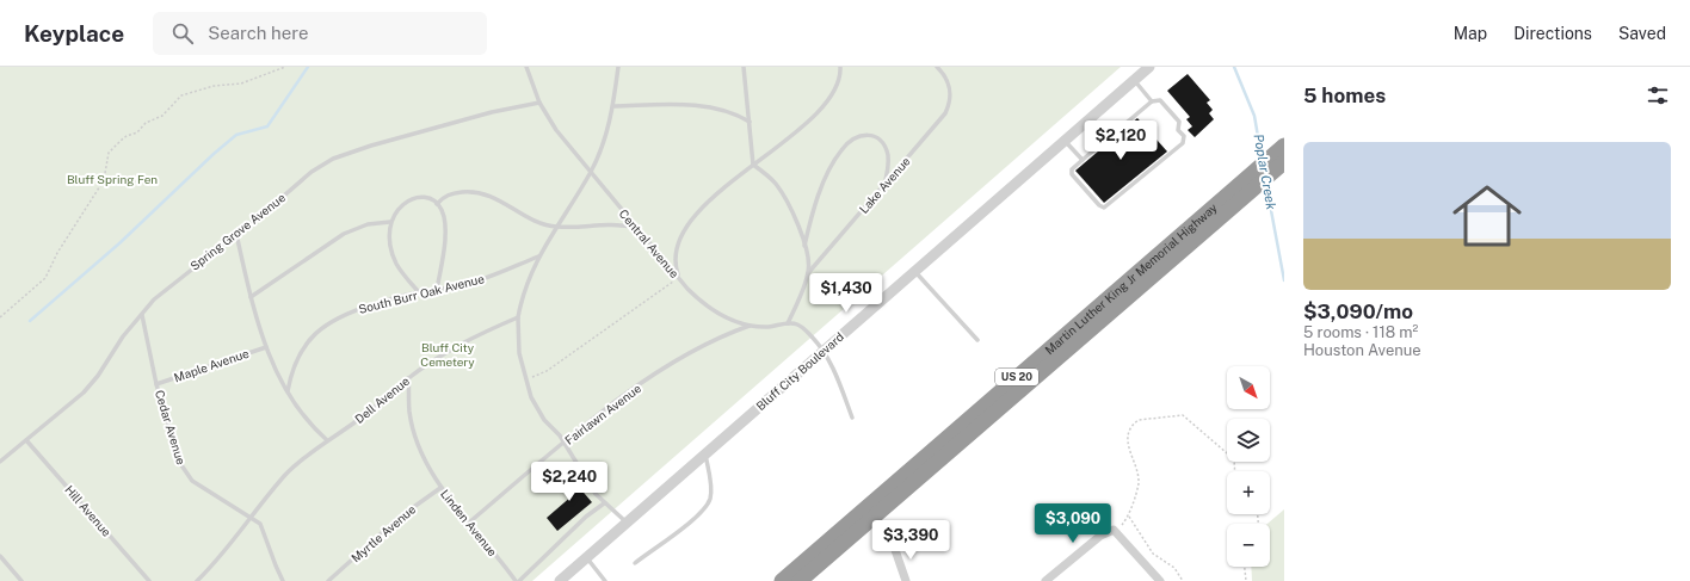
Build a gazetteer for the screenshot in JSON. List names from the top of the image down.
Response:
{
  "streets": {
    "highway": ["Martin Luther King Jr Memorial Highway", "US 20"],
    "street": ["Bluff City Boulevard"],
    "lane": [
      "Lake Avenue",
      "Spring Grove Avenue",
      "Central Avenue",
      "South Burr Oak Avenue",
      "Maple Avenue",
      "Dell Avenue",
      "Fairlawn Avenue",
      "Cedar Avenue",
      "Hill Avenue",
      "Linden Avenue",
      "Myrtle Avenue"
    ]
  },
  "crossings": [
    ["Lake Avenue", "Central Avenue"],
    ["Lake Avenue", "Fairlawn Avenue"],
    ["Spring Grove Avenue", "Central Avenue"],
    ["Spring Grove Avenue", "Cedar Avenue"],
    ["Spring Grove Avenue", "Hill Avenue"],
    ["Central Avenue", "Fairlawn Avenue"],
    ["Maple Avenue", "Cedar Avenue"],
    ["Dell Avenue", "Cedar Avenue"],
    ["Dell Avenue", "Linden Avenue"],
    ["Fairlawn Avenue", "Linden Avenue"],
    ["Linden Avenue", "Myrtle Avenue"]
  ],
  "water": ["Poplar Creek"],
  "parks": ["Bluff Spring Fen", "Bluff City Cemetery"],
  "north": "bottom right",
  "page": {
    "header": "Keyplace",
    "search": "Search here",
    "nav": ["Map", "Directions", "Saved"],
    "heading": "5 homes",
    "price": [
      "$2,120",
      "$1,430",
      "$2,240",
      "$3,090",
      "$3,390"
    ],
    "list": [
      {
        "name": "$3,090/mo",
        "note": "5 rooms · 118 m² · Houston Avenue"
      }
    ],
    "map_buttons": ["+", "−"]
  }
}
